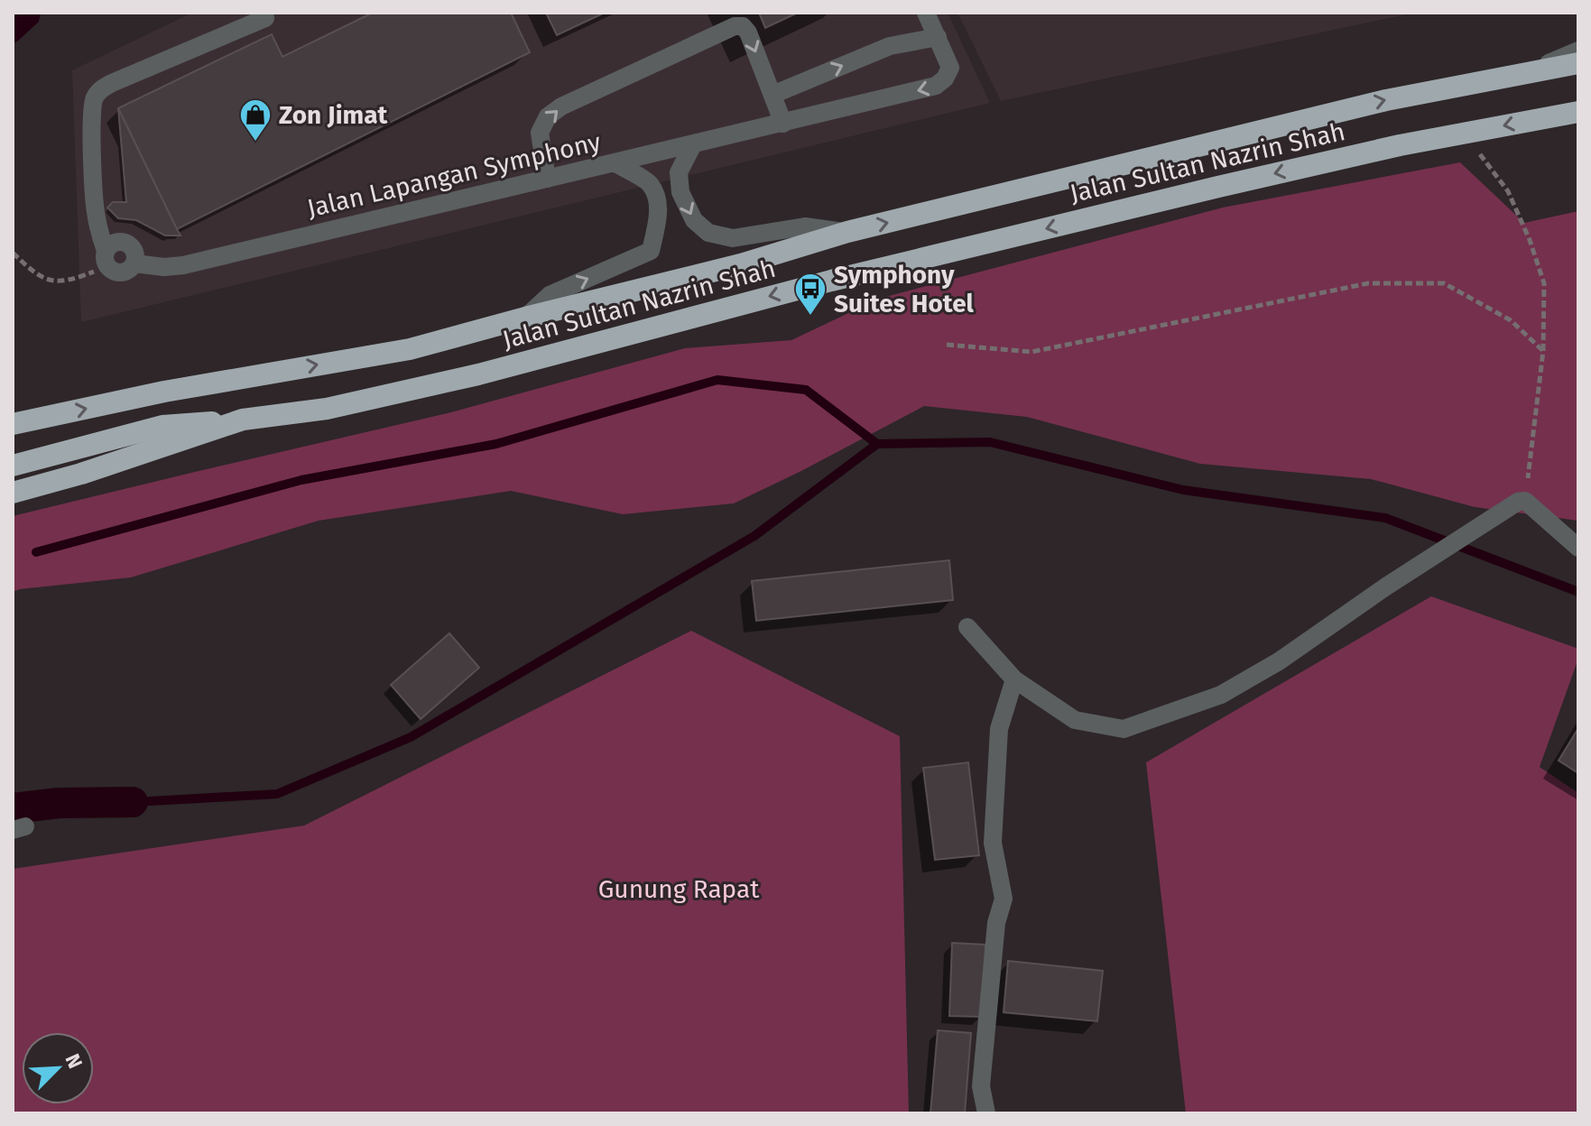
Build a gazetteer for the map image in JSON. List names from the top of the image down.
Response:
{
  "streets": {
    "highway": ["Jalan Sultan Nazrin Shah"],
    "street": ["Jalan Lapangan Symphony"]
  },
  "parks": ["Gunung Rapat"],
  "places": {
    "shop": ["Zon Jimat"],
    "bus stop": ["Symphony Suites Hotel"]
  },
  "north": "top right"
}
